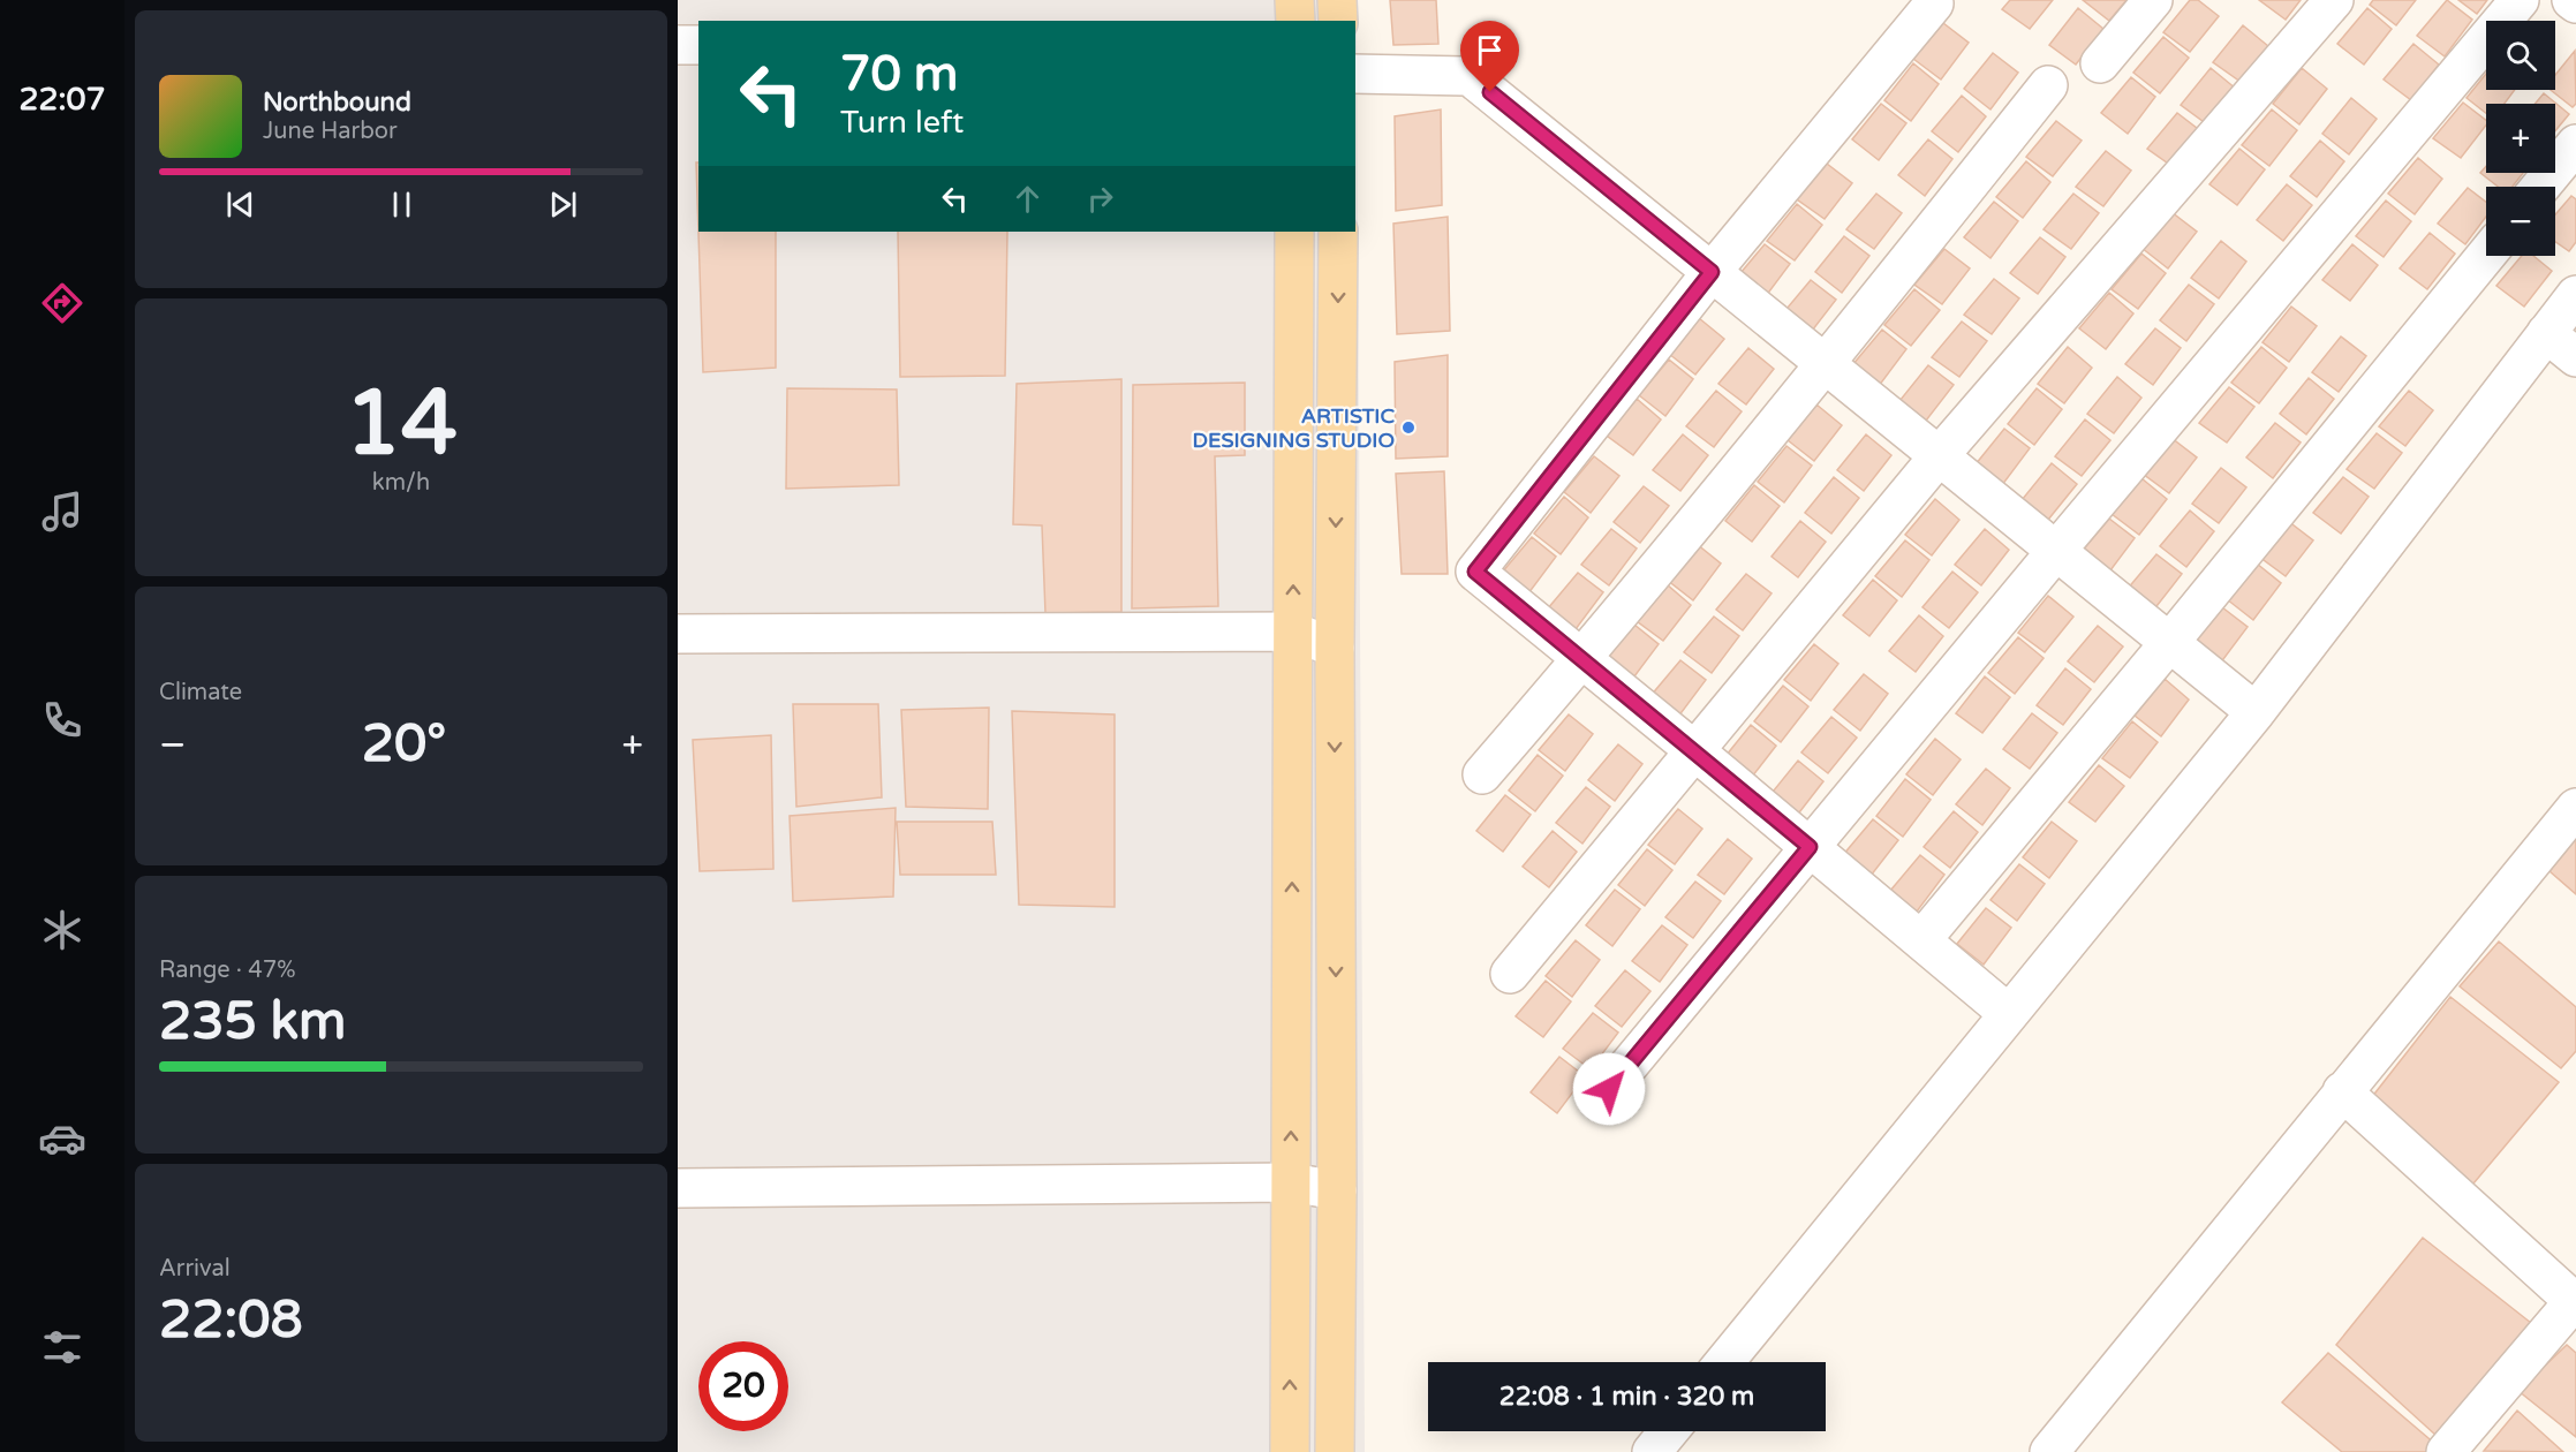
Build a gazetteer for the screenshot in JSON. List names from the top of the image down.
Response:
{
  "places": ["ARTISTIC DESIGNING STUDIO"],
  "page": {
    "tabs": "22:07",
    "map_buttons": ["+", "−"],
    "turn": ["70 m", "Turn left"],
    "song": ["Northbound", "June Harbor"],
    "tile": [
      ["14", "km/h"],
      "Climate",
      ["Range · 47%", "235 km"],
      ["Arrival", "22:08"]
    ],
    "heat": ["−", "20°", "+"],
    "limit": "20",
    "trip": "22:08 · 1 min · 320 m"
  }
}
